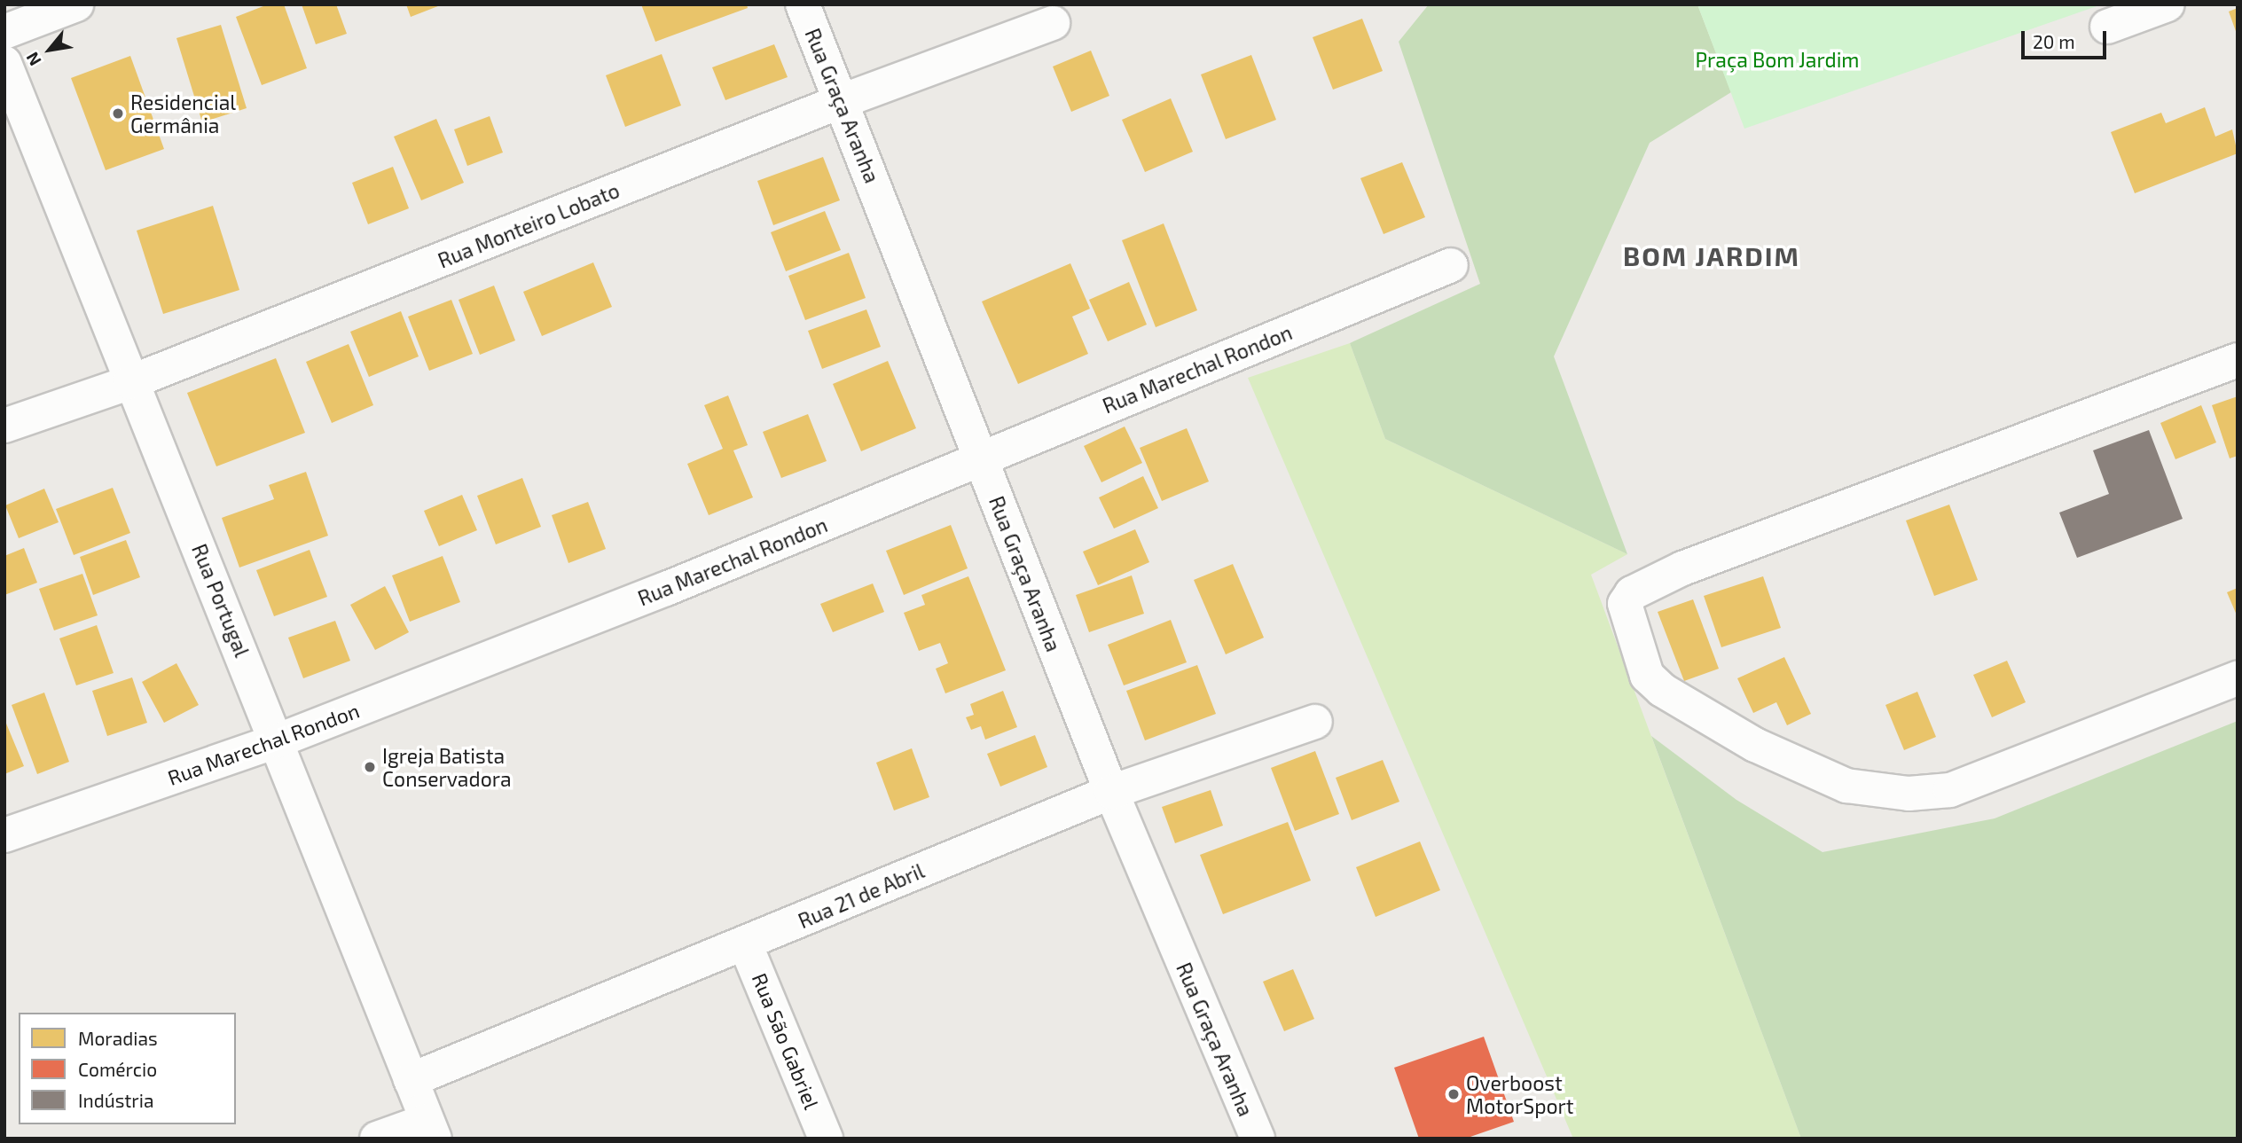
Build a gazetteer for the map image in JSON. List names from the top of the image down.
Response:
{
  "streets": {
    "street": [
      "Rua Graça Aranha",
      "Rua Monteiro Lobato",
      "Rua Marechal Rondon",
      "Rua Portugal",
      "Rua 21 de Abril",
      "Rua São Gabriel"
    ]
  },
  "crossings": [
    ["Rua Graça Aranha", "Rua Monteiro Lobato"],
    ["Rua Graça Aranha", "Rua Marechal Rondon"],
    ["Rua Graça Aranha", "Rua 21 de Abril"],
    ["Rua Monteiro Lobato", "Rua Portugal"],
    ["Rua Marechal Rondon", "Rua Portugal"],
    ["Rua Portugal", "Rua 21 de Abril"],
    ["Rua 21 de Abril", "Rua São Gabriel"]
  ],
  "districts": ["BOM JARDIM"],
  "parks": ["Praça Bom Jardim"],
  "places": ["Residencial Germânia", "Igreja Batista Conservadora", "Overboost MotorSport"],
  "legend": ["Moradias", "Comércio", "Indústria"],
  "scale_bar": "20 m",
  "north": "bottom left"
}
